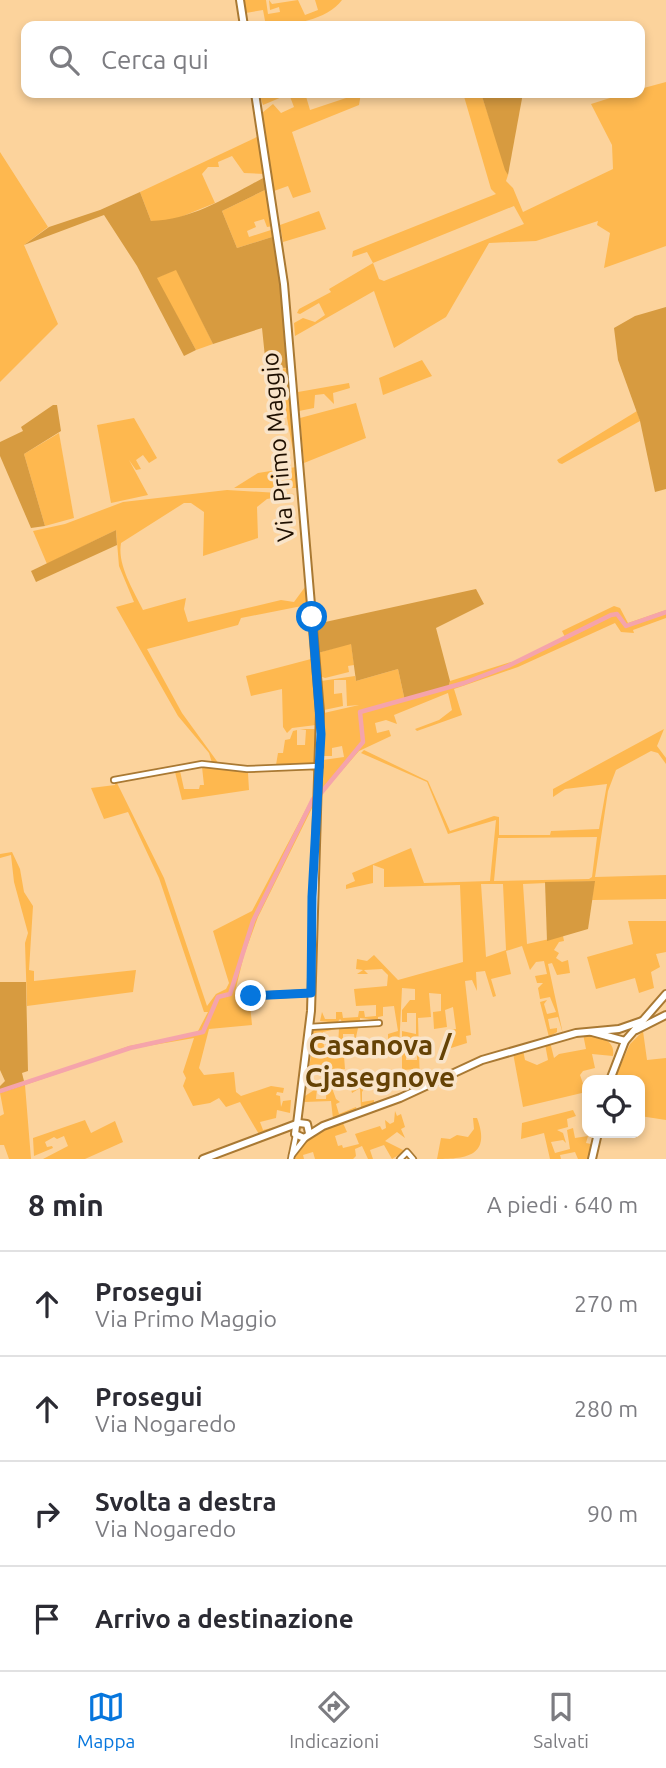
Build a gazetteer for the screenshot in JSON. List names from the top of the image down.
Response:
{
  "streets": {
    "street": ["Via Primo Maggio"]
  },
  "districts": ["Casanova / Cjasegnove"],
  "page": {
    "search": "Cerca qui",
    "heading": ["8 min", "A piedi · 640 m"],
    "list": [
      ["Prosegui", "Via Primo Maggio", "270 m"],
      ["Prosegui", "Via Nogaredo", "280 m"],
      ["Svolta a destra", "Via Nogaredo", "90 m"],
      "Arrivo a destinazione"
    ],
    "nav": ["Mappa", "Indicazioni", "Salvati"]
  }
}
